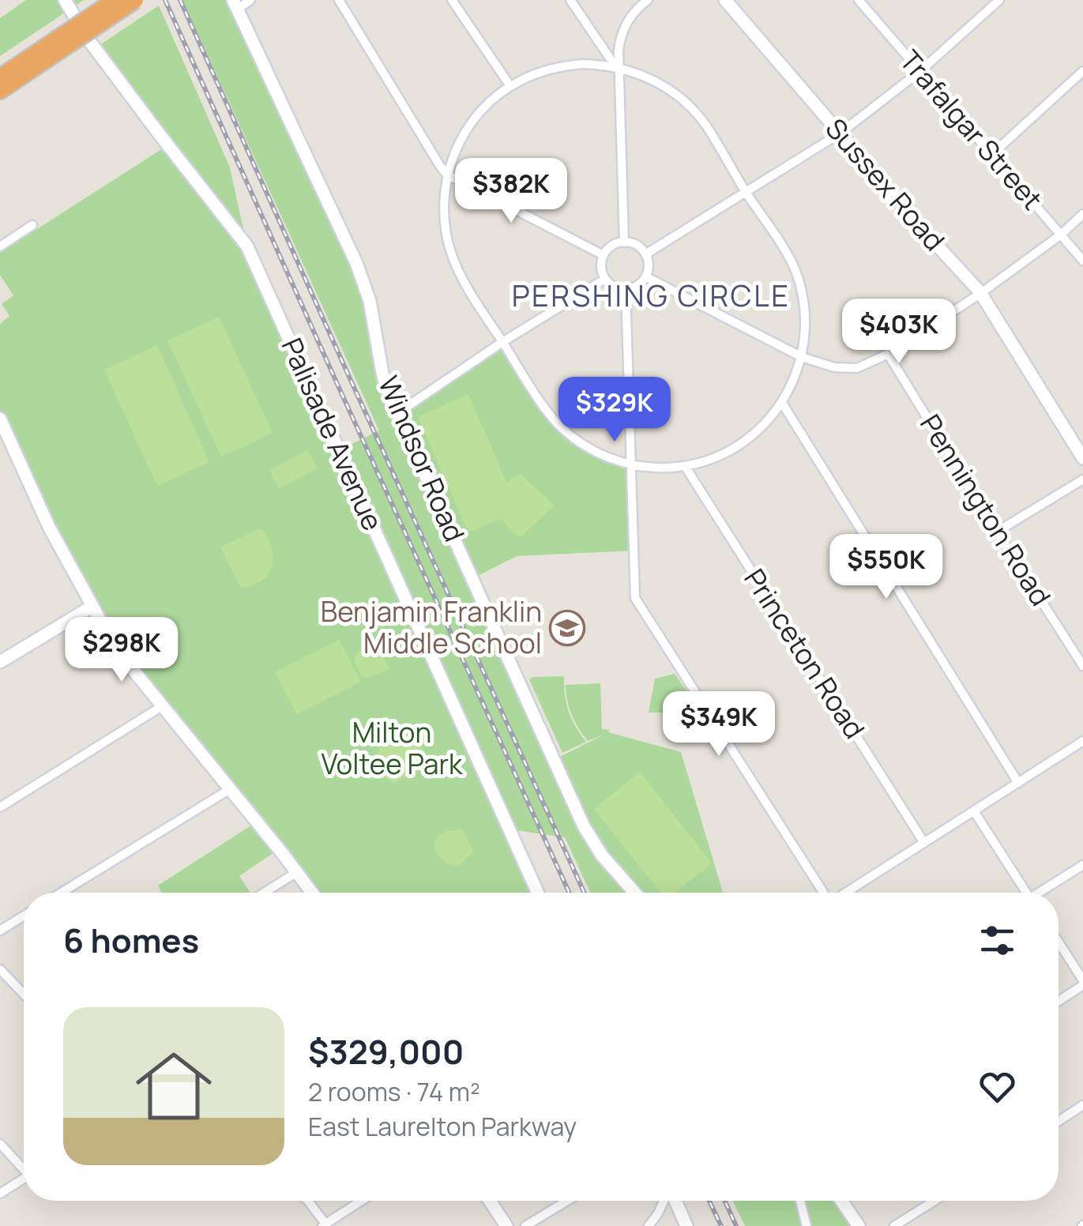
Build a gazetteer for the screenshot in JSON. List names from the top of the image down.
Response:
{
  "streets": {
    "street": [
      "Trafalgar Street",
      "Sussex Road",
      "Palisade Avenue",
      "Windsor Road",
      "Pennington Road",
      "Princeton Road"
    ]
  },
  "districts": ["PERSHING CIRCLE"],
  "parks": ["Milton Voltee Park"],
  "places": {
    "school or university": ["Benjamin Franklin Middle School"]
  },
  "page": {
    "price": [
      "$382K",
      "$403K",
      "$329K",
      "$550K",
      "$298K",
      "$349K"
    ],
    "heading": "6 homes",
    "list": [
      {
        "name": "$329,000",
        "note": "2 rooms · 74 m² · East Laurelton Parkway"
      }
    ]
  }
}
